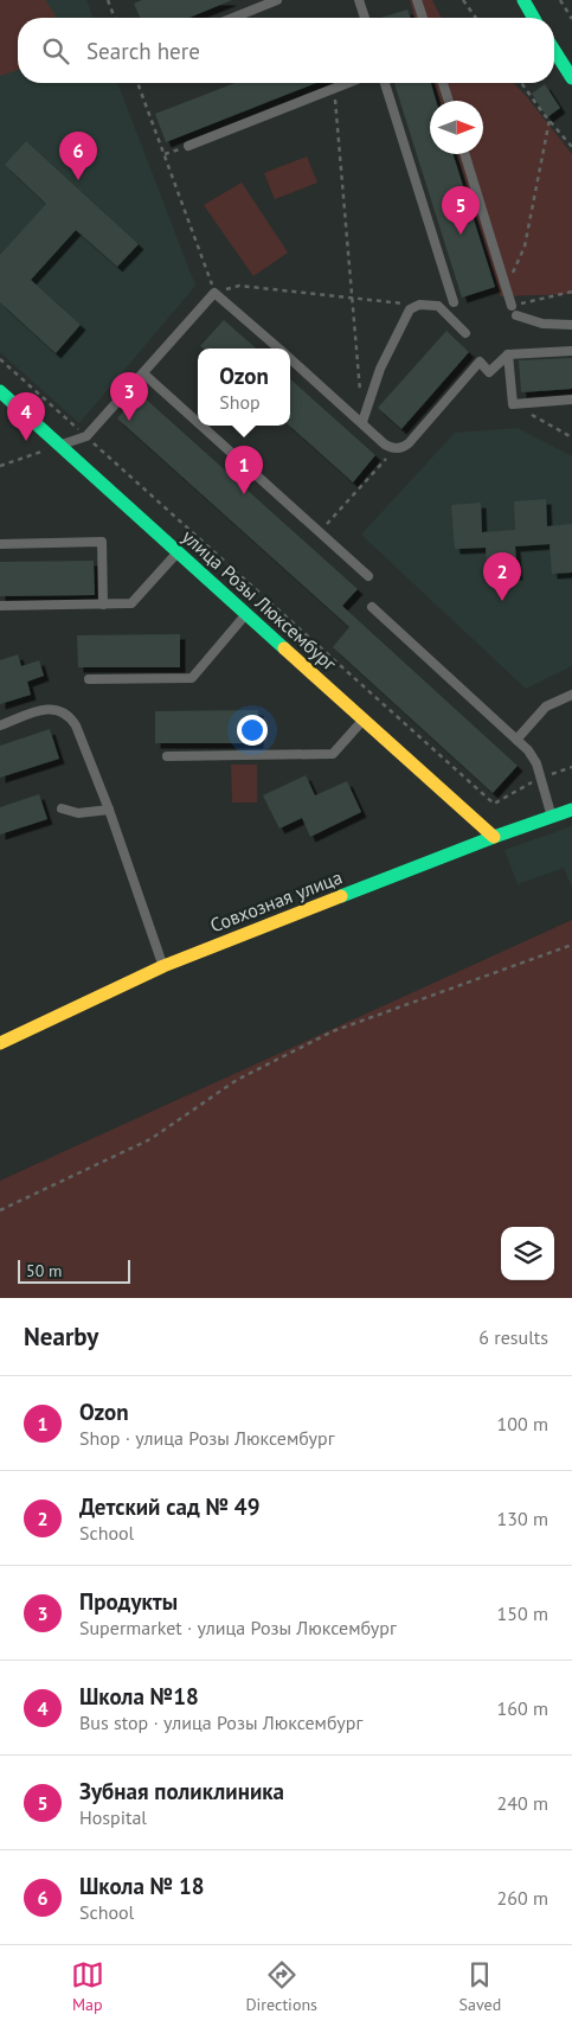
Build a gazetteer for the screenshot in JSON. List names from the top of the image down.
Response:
{
  "streets": {
    "street": ["улица Розы Люксембург", "Совхозная улица"]
  },
  "crossings": [
    ["улица Розы Люксембург", "Совхозная улица"]
  ],
  "scale_bar": "50 m",
  "north": "right",
  "page": {
    "search": "Search here",
    "pins": [
      "6",
      "5",
      "3",
      "4",
      "1",
      "2"
    ],
    "popup": ["Ozon", "Shop"],
    "scale": "50 m",
    "heading": ["Nearby", "6 results"],
    "list": [
      {
        "mark": "1",
        "name": "Ozon",
        "note": "Shop · улица Розы Люксембург",
        "value": "100 m"
      },
      {
        "mark": "2",
        "name": "Детский сад № 49",
        "note": "School",
        "value": "130 m"
      },
      {
        "mark": "3",
        "name": "Продукты",
        "note": "Supermarket · улица Розы Люксембург",
        "value": "150 m"
      },
      {
        "mark": "4",
        "name": "Школа №18",
        "note": "Bus stop · улица Розы Люксембург",
        "value": "160 m"
      },
      {
        "mark": "5",
        "name": "Зубная поликлиника",
        "note": "Hospital",
        "value": "240 m"
      },
      {
        "mark": "6",
        "name": "Школа № 18",
        "note": "School",
        "value": "260 m"
      }
    ],
    "nav": ["Map", "Directions", "Saved"]
  }
}
